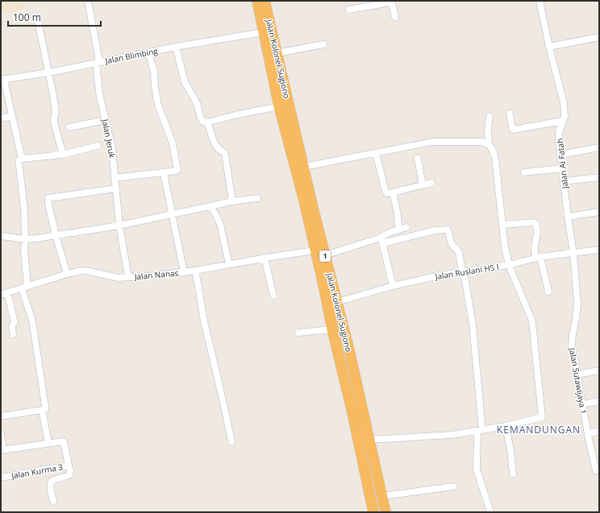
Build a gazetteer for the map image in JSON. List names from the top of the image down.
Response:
{
  "streets": {
    "highway": ["Jalan Kolonel Sugiono", "1"],
    "street": [
      "Jalan Blimbing",
      "Jalan Jeruk",
      "Jalan Al Fatah",
      "Jalan Ruslani HS I",
      "Jalan Nanas",
      "Jalan Sutawijaya 1",
      "Jalan Kurma 3"
    ]
  },
  "crossings": [
    ["Jalan Blimbing", "Jalan Kolonel Sugiono"],
    ["Jalan Blimbing", "Jalan Jeruk"],
    ["Jalan Kolonel Sugiono", "Jalan Ruslani HS I"],
    ["Jalan Kolonel Sugiono", "Jalan Nanas"],
    ["Jalan Jeruk", "Jalan Nanas"],
    ["Jalan Al Fatah", "Jalan Ruslani HS I"],
    ["Jalan Al Fatah", "Jalan Sutawijaya 1"],
    ["Jalan Ruslani HS I", "Jalan Sutawijaya 1"]
  ],
  "districts": ["KEMANDUNGAN"],
  "scale_bar": "100 m"
}
